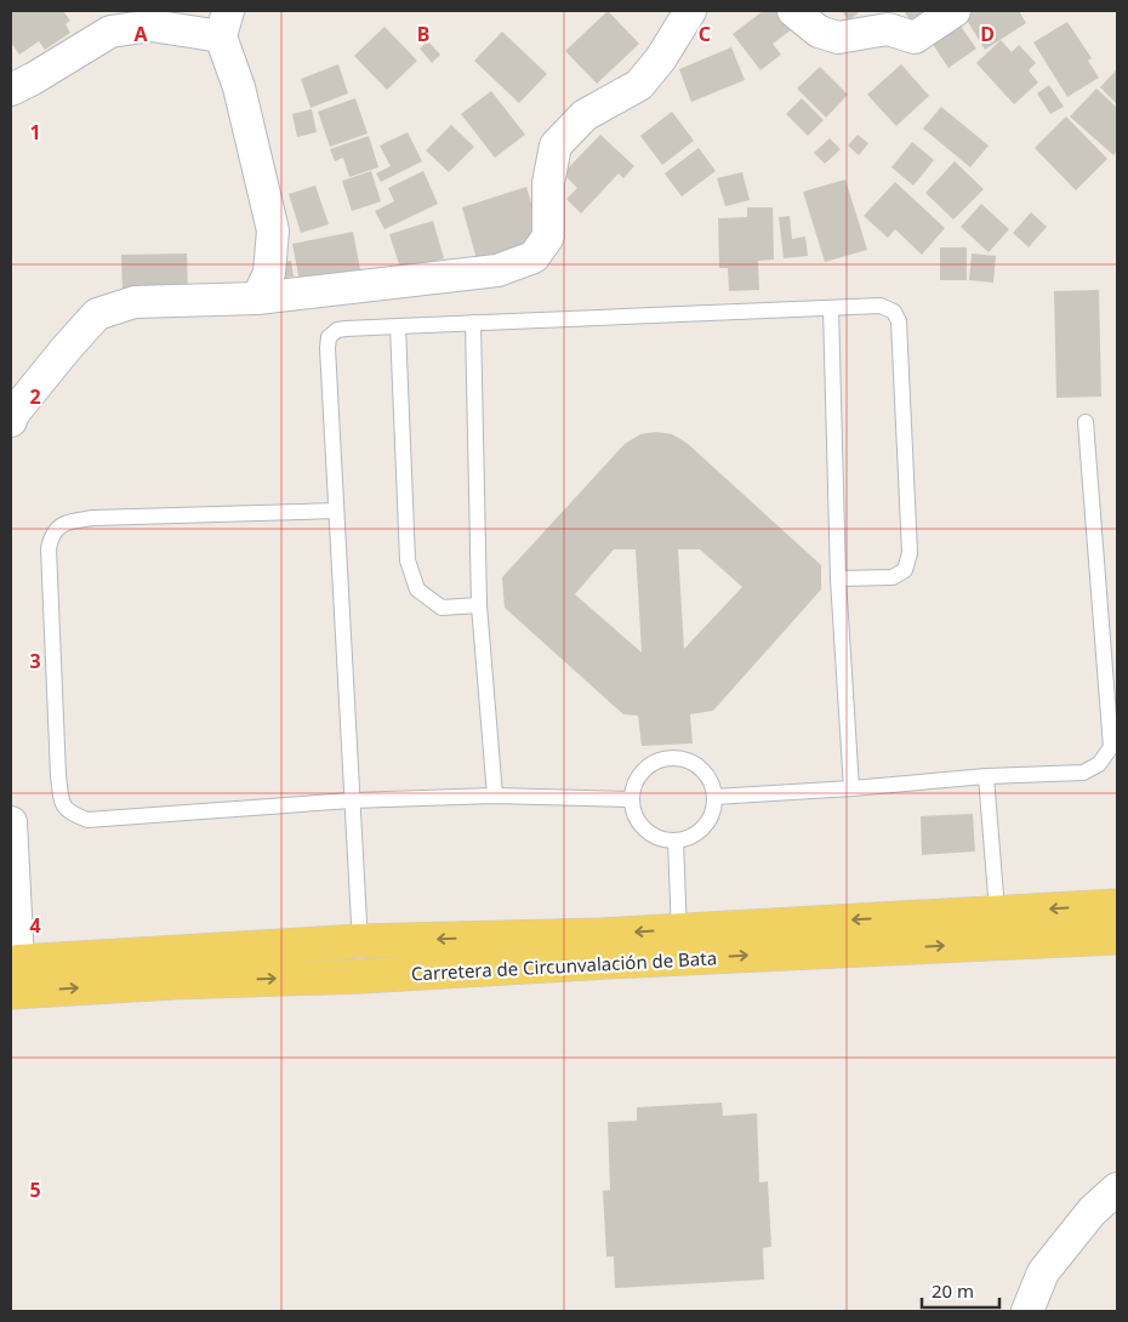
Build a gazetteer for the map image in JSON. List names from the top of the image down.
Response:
{
  "streets": {
    "main road": ["Carretera de Circunvalación de Bata"]
  },
  "scale_bar": "20 m",
  "grid": {
    "columns": [
      "A",
      "B",
      "C",
      "D"
    ],
    "rows": [
      "1",
      "2",
      "3",
      "4",
      "5"
    ]
  }
}
